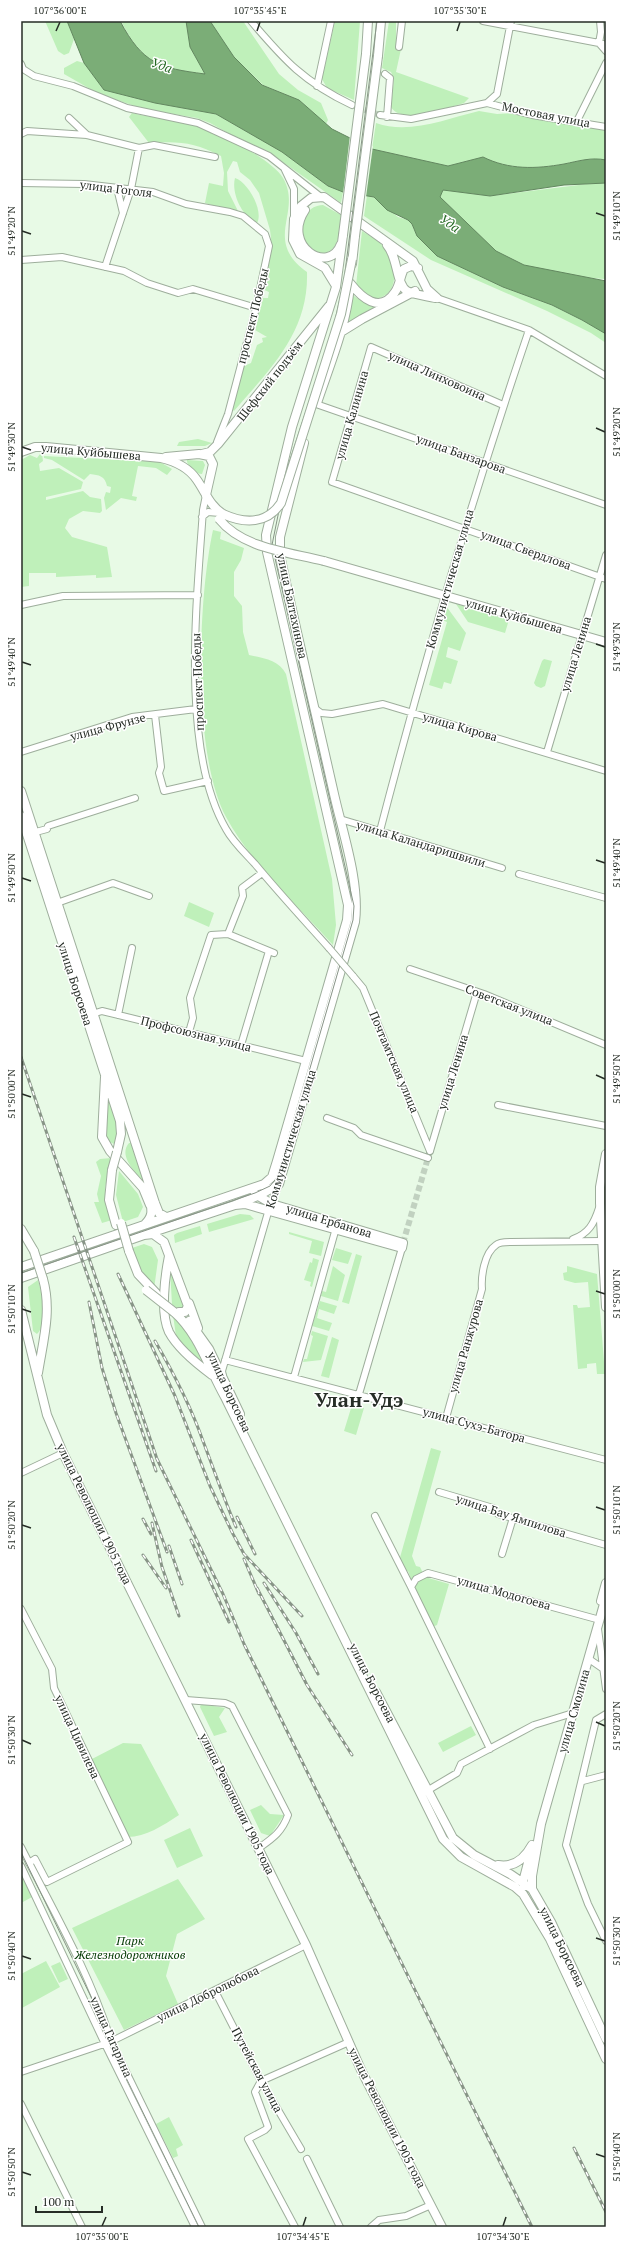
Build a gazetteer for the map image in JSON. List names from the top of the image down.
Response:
{
  "streets": {
    "main road": [
      "Шефский подъём",
      "улица Куйбышева",
      "Коммунистическая улица",
      "улица Балтахинова",
      "улица Борсоева",
      "улица Ербанова",
      "улица Революции 1905 года",
      "улица Смолина"
    ],
    "street": [
      "Мостовая улица",
      "улица Гоголя",
      "проспект Победы",
      "улица Линховоина",
      "улица Калинина",
      "улица Банзарова",
      "улица Свердлова",
      "улица Ленина",
      "улица Фрунзе",
      "улица Кирова",
      "улица Каландаришвили",
      "Советская улица",
      "Профсоюзная улица",
      "Почтамтская улица",
      "улица Ранжурова",
      "улица Сухэ-Батора",
      "улица Бау Ямпилова",
      "улица Модогоева",
      "улица Цивилева",
      "улица Добролюбова",
      "улица Гагарина",
      "Путейская улица"
    ]
  },
  "crossings": [
    ["улица Гоголя", "проспект Победы"],
    ["проспект Победы", "Шефский подъём"],
    ["проспект Победы", "улица Куйбышева"],
    ["проспект Победы", "улица Фрунзе"],
    ["проспект Победы", "Почтамтская улица"],
    ["улица Линховоина", "улица Калинина"],
    ["улица Линховоина", "Коммунистическая улица"],
    ["Шефский подъём", "улица Куйбышева"],
    ["Шефский подъём", "улица Балтахинова"],
    ["улица Калинина", "улица Банзарова"],
    ["улица Калинина", "улица Свердлова"],
    ["улица Куйбышева", "Коммунистическая улица"],
    ["улица Куйбышева", "улица Ленина"],
    ["улица Банзарова", "Коммунистическая улица"],
    ["улица Банзарова", "улица Балтахинова"],
    ["улица Свердлова", "Коммунистическая улица"],
    ["улица Свердлова", "улица Ленина"],
    ["Коммунистическая улица", "улица Балтахинова"],
    ["Коммунистическая улица", "улица Кирова"],
    ["Коммунистическая улица", "улица Каландаришвили"],
    ["Коммунистическая улица", "улица Борсоева"],
    ["Коммунистическая улица", "Профсоюзная улица"],
    ["Коммунистическая улица", "улица Ербанова"],
    ["Коммунистическая улица", "улица Сухэ-Батора"],
    ["улица Балтахинова", "улица Кирова"],
    ["улица Балтахинова", "улица Каландаришвили"],
    ["улица Ленина", "улица Кирова"],
    ["улица Ленина", "Советская улица"],
    ["улица Ленина", "Почтамтская улица"],
    ["улица Борсоева", "Профсоюзная улица"],
    ["улица Борсоева", "улица Смолина"],
    ["улица Ранжурова", "улица Сухэ-Батора"],
    ["улица Революции 1905 года", "улица Добролюбова"],
    ["улица Модогоева", "улица Смолина"],
    ["улица Цивилева", "улица Гагарина"],
    ["улица Добролюбова", "улица Гагарина"],
    ["улица Добролюбова", "Путейская улица"]
  ],
  "districts": ["Улан-Удэ"],
  "water": ["Уда"],
  "parks": ["Парк Железнодорожников"],
  "scale_bar": "100 m",
  "coordinates": [
    "107°36'00\"E",
    "107°35'45\"E",
    "107°35'30\"E",
    "51°49'10\"N",
    "51°49'20\"N",
    "51°49'30\"N",
    "51°49'40\"N",
    "51°49'50\"N",
    "51°50'00\"N",
    "51°50'10\"N",
    "51°50'20\"N",
    "51°50'30\"N",
    "51°50'40\"N",
    "51°50'50\"N",
    "107°35'00\"E",
    "107°34'45\"E",
    "107°34'30\"E"
  ]
}
